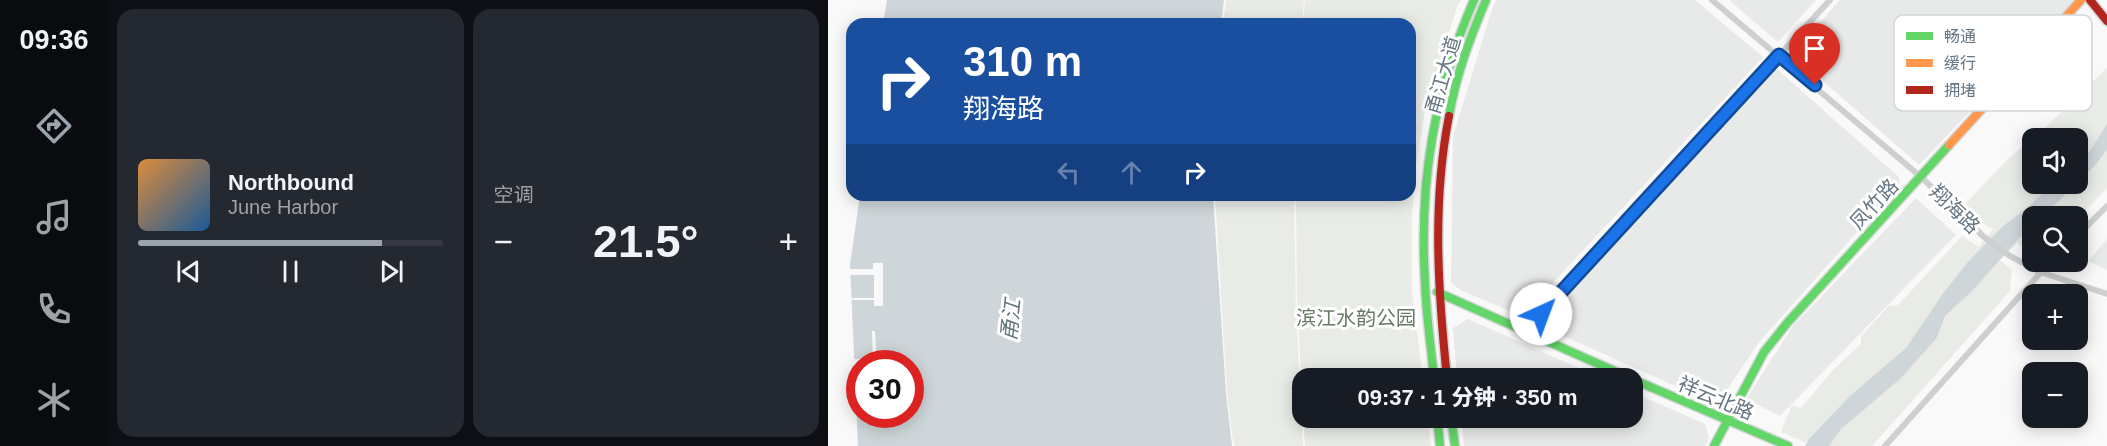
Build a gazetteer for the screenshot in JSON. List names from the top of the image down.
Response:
{
  "streets": {
    "street": [
      "甬江大道",
      "凤竹路",
      "翔海路",
      "祥云北路"
    ]
  },
  "crossings": [
    ["甬江大道", "祥云北路"],
    ["凤竹路", "翔海路"],
    ["凤竹路", "祥云北路"]
  ],
  "water": ["甬江"],
  "parks": ["滨江水韵公园"],
  "legend": ["畅通", "缓行", "拥堵"],
  "page": {
    "tabs": "09:36",
    "tile": "空调",
    "turn": ["310 m", "翔海路"],
    "map_buttons": ["+", "−"],
    "song": ["Northbound", "June Harbor"],
    "heat": ["−", "21.5°", "+"],
    "limit": "30",
    "trip": "09:37 · 1 分钟 · 350 m"
  }
}
